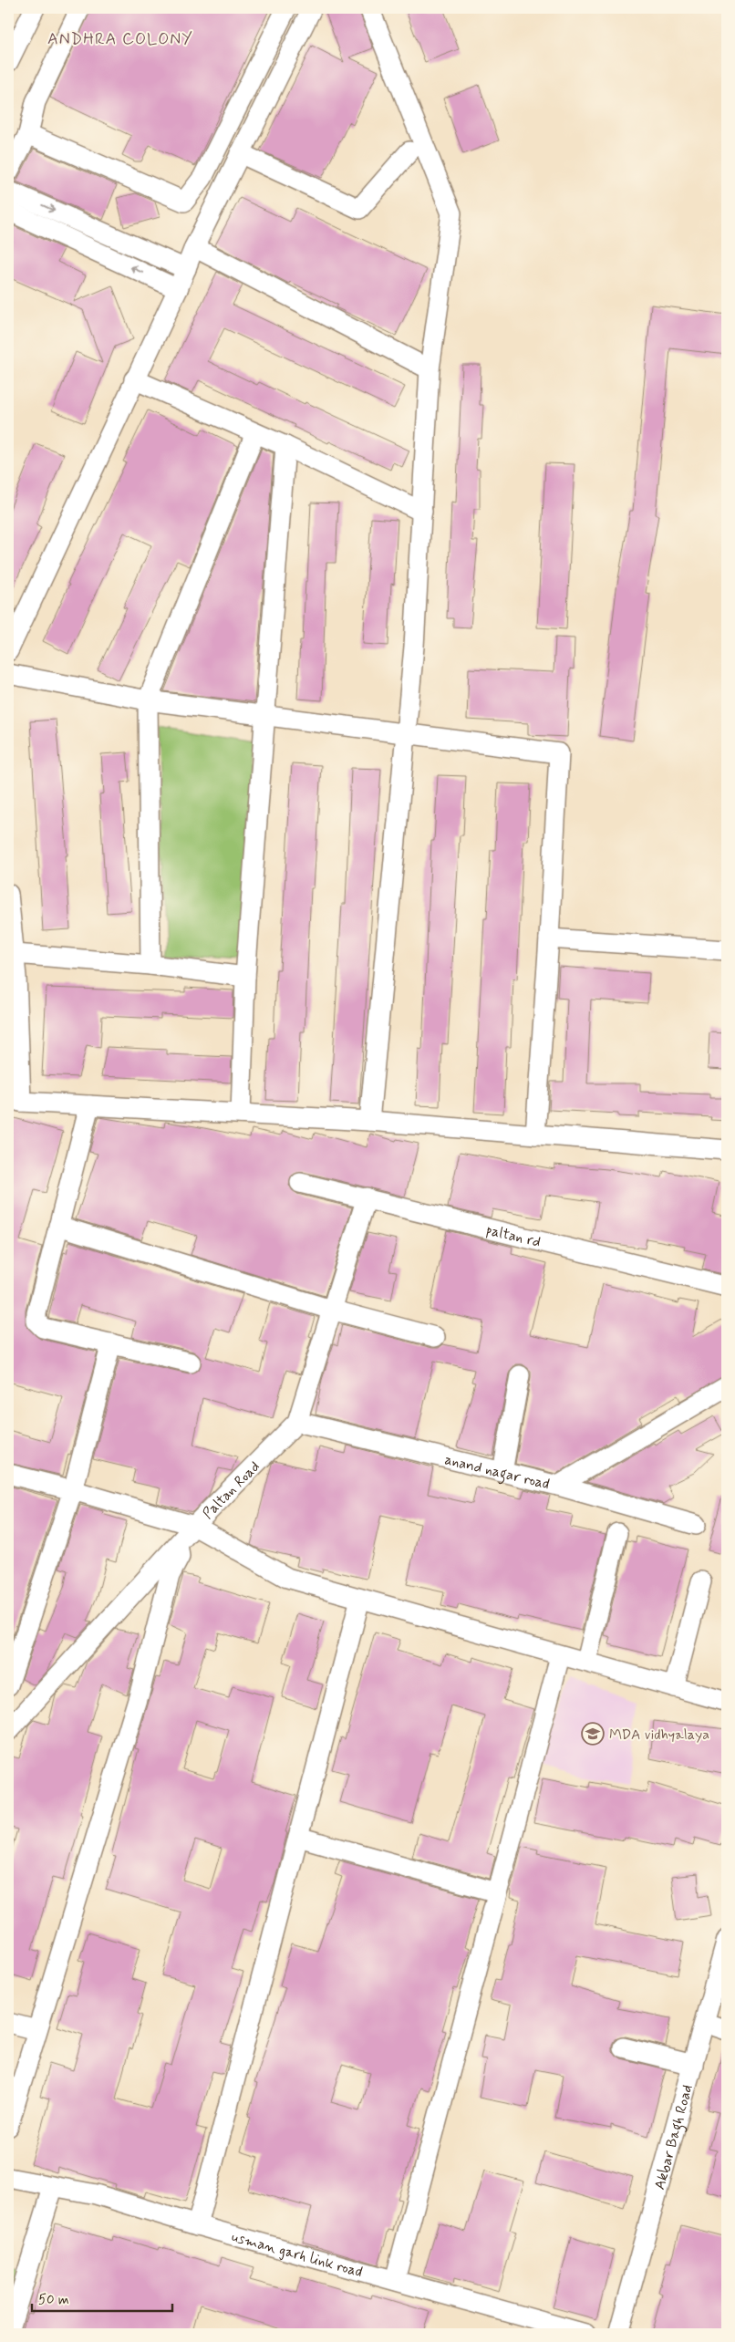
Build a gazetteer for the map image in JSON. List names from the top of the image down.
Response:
{
  "streets": {
    "street": [
      "paltan rd",
      "anand nagar road",
      "Paltan Road",
      "Akbar Bagh Road",
      "usman garh link road"
    ]
  },
  "crossings": [
    ["paltan rd", "Paltan Road"],
    ["anand nagar road", "Paltan Road"]
  ],
  "districts": ["ANDHRA COLONY"],
  "places": {
    "school or university": ["MDA vidhyalaya"]
  },
  "scale_bar": "50 m"
}
